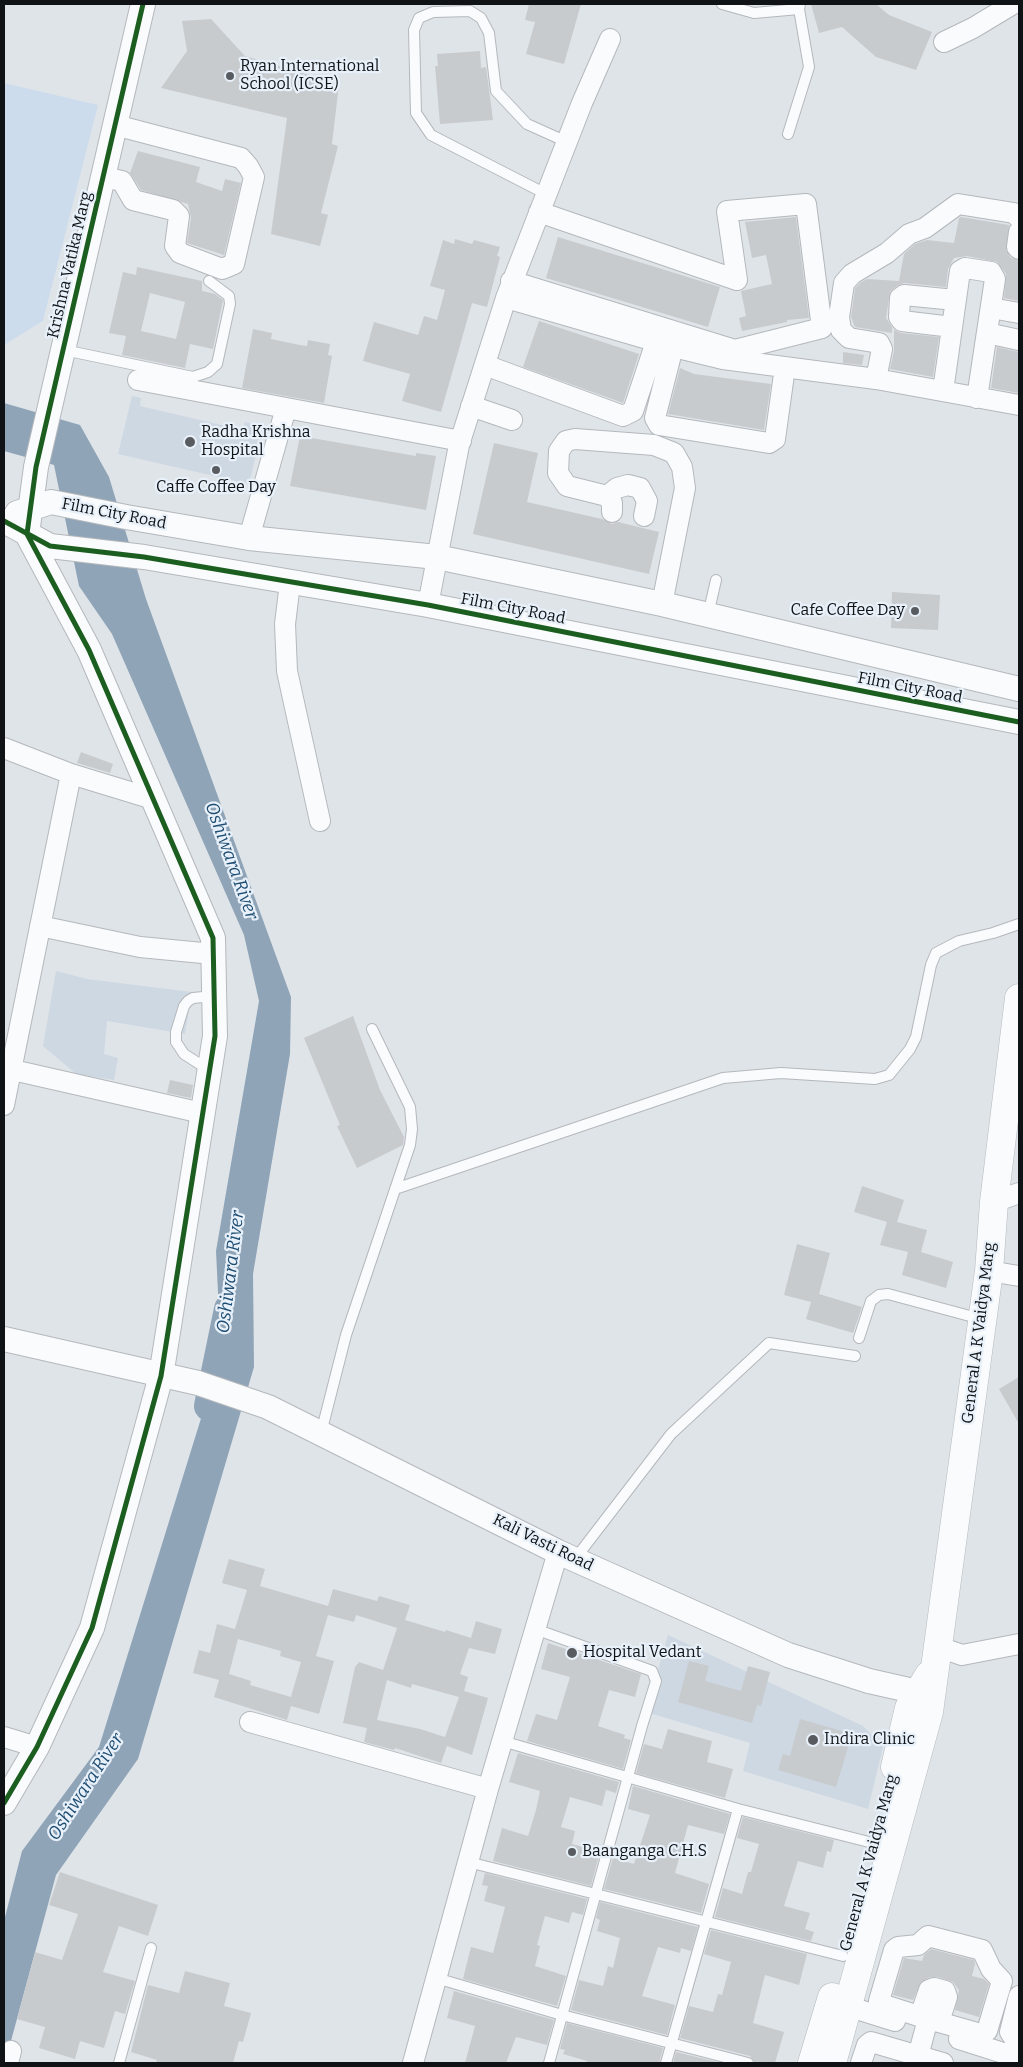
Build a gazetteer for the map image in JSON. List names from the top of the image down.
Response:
{
  "streets": {
    "main road": ["General A K Vaidya Marg"],
    "street": ["Krishna Vatika Marg", "Film City Road", "Kali Vasti Road"]
  },
  "crossings": [
    ["Krishna Vatika Marg", "Film City Road"],
    ["General A K Vaidya Marg", "Kali Vasti Road"]
  ],
  "water": ["Oshiwara River"],
  "places": [
    "Ryan International School (ICSE)",
    "Radha Krishna Hospital",
    "Caffe Coffee Day",
    "Cafe Coffee Day",
    "Hospital Vedant",
    "Indira Clinic",
    "Baanganga C.H.S"
  ]
}
